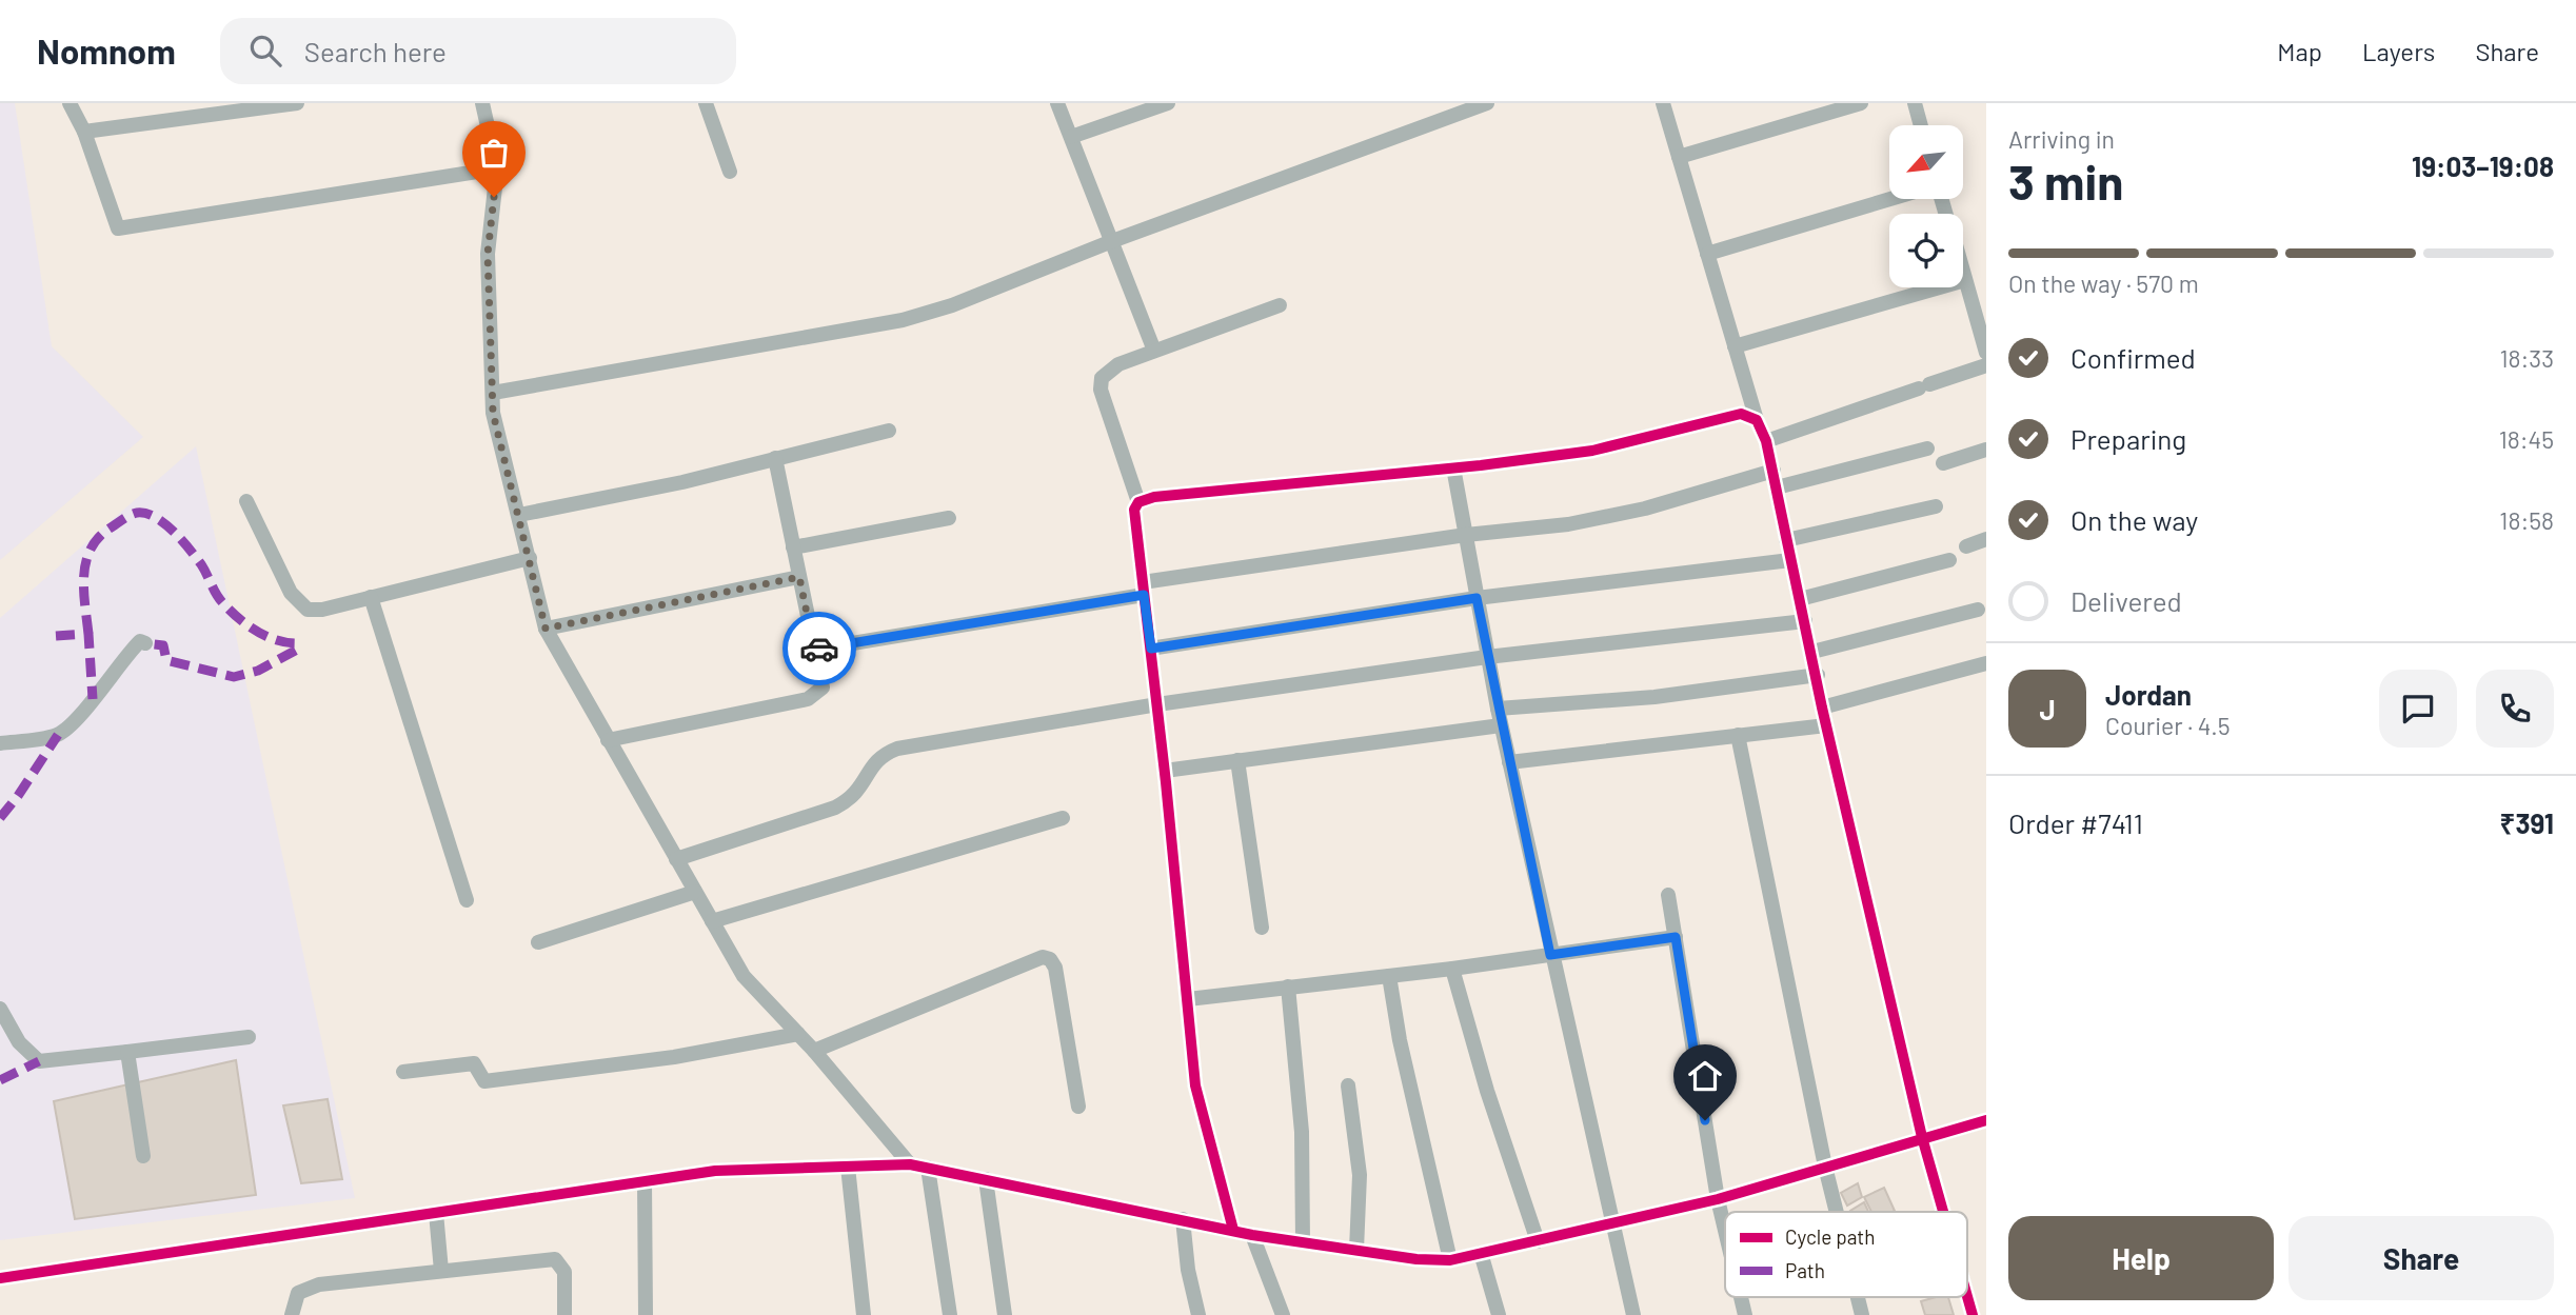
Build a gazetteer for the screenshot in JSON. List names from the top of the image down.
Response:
{
  "legend": ["Cycle path", "Path"],
  "north": "bottom left",
  "page": {
    "header": "Nomnom",
    "search": "Search here",
    "nav": ["Map", "Layers", "Share"],
    "heading": ["3 min", "Arriving in", "19:03–19:08"],
    "panel": [
      "Jordan",
      "Courier · 4.5",
      "Order #7411",
      "₹391"
    ],
    "bar": "On the way · 570 m",
    "list": [
      ["Confirmed", "18:33"],
      ["Preparing", "18:45"],
      ["On the way", "18:58"],
      "Delivered"
    ],
    "round": "J",
    "buttons": ["Help", "Share"]
  }
}
